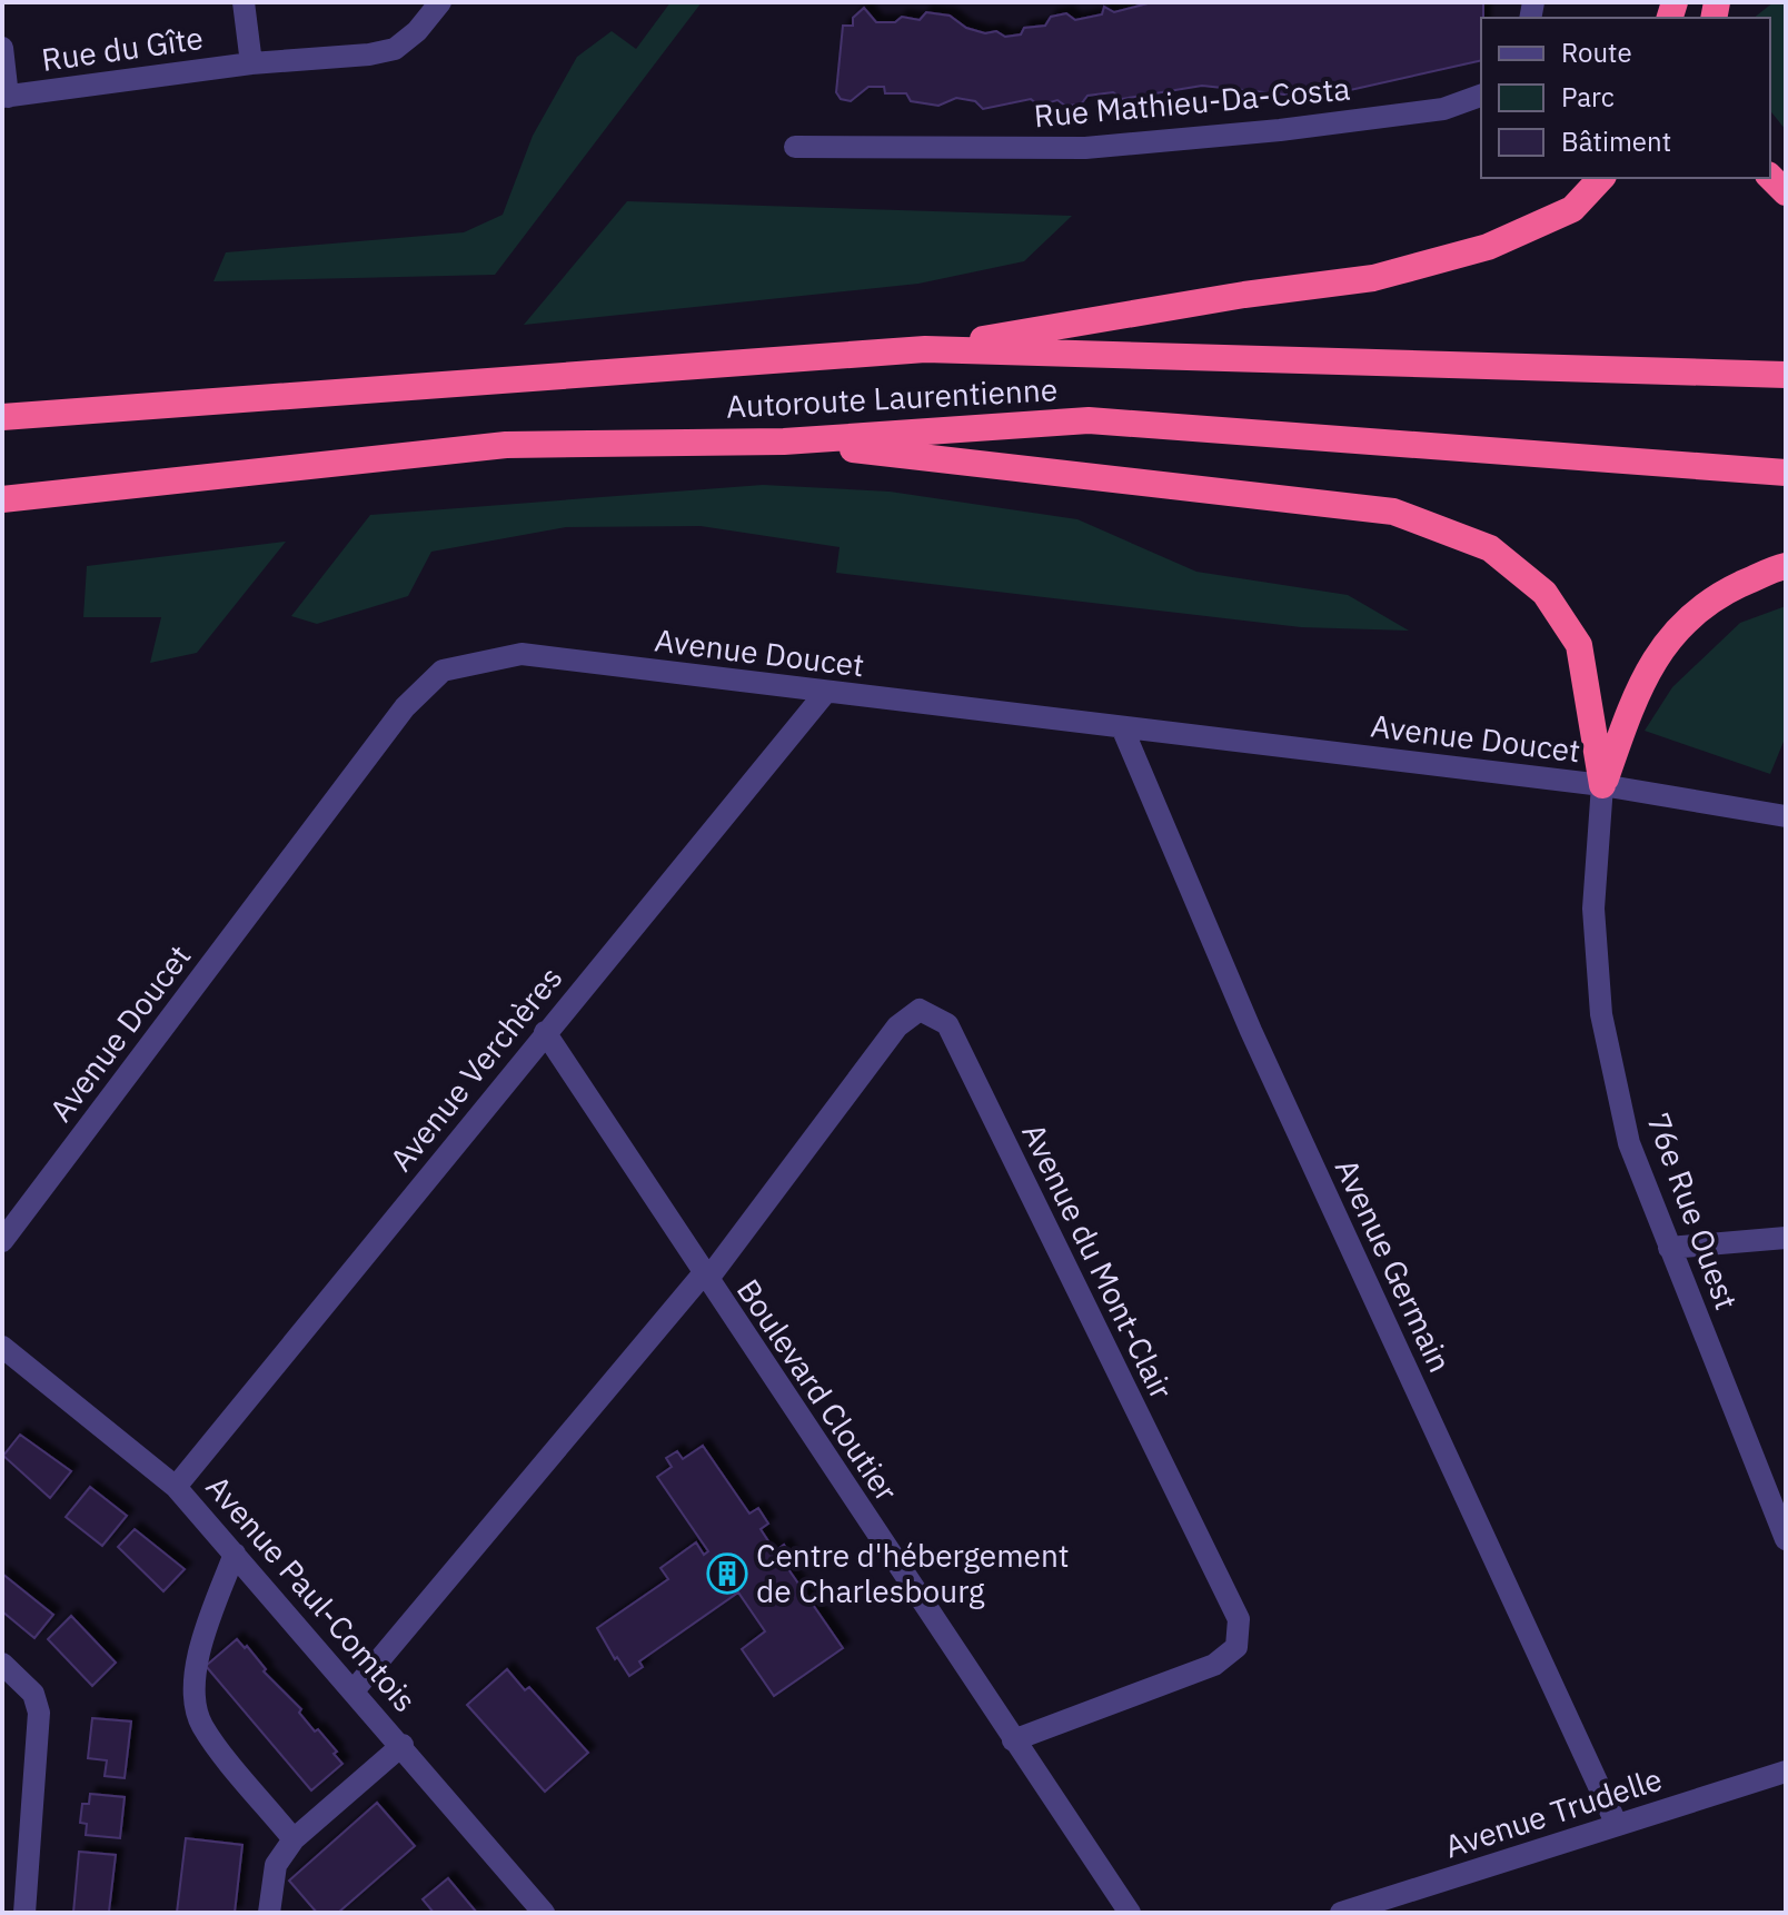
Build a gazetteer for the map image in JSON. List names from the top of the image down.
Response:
{
  "streets": {
    "highway": ["Autoroute Laurentienne"],
    "street": [
      "Rue du Gîte",
      "Rue Mathieu-Da-Costa",
      "Avenue Doucet",
      "Avenue Verchères",
      "76e Rue Ouest",
      "Avenue du Mont-Clair",
      "Avenue Germain",
      "Boulevard Cloutier",
      "Avenue Paul-Comtois",
      "Avenue Trudelle"
    ]
  },
  "crossings": [
    ["Avenue Doucet", "Avenue Verchères"],
    ["Avenue Doucet", "76e Rue Ouest"],
    ["Avenue Doucet", "Avenue Germain"],
    ["Avenue Verchères", "Boulevard Cloutier"],
    ["Avenue Verchères", "Avenue Paul-Comtois"],
    ["Avenue du Mont-Clair", "Boulevard Cloutier"],
    ["Avenue du Mont-Clair", "Avenue Paul-Comtois"],
    ["Avenue Germain", "Avenue Trudelle"]
  ],
  "places": {
    "building": ["Centre d'hébergement de Charlesbourg"]
  },
  "legend": ["Route", "Parc", "Bâtiment"]
}
